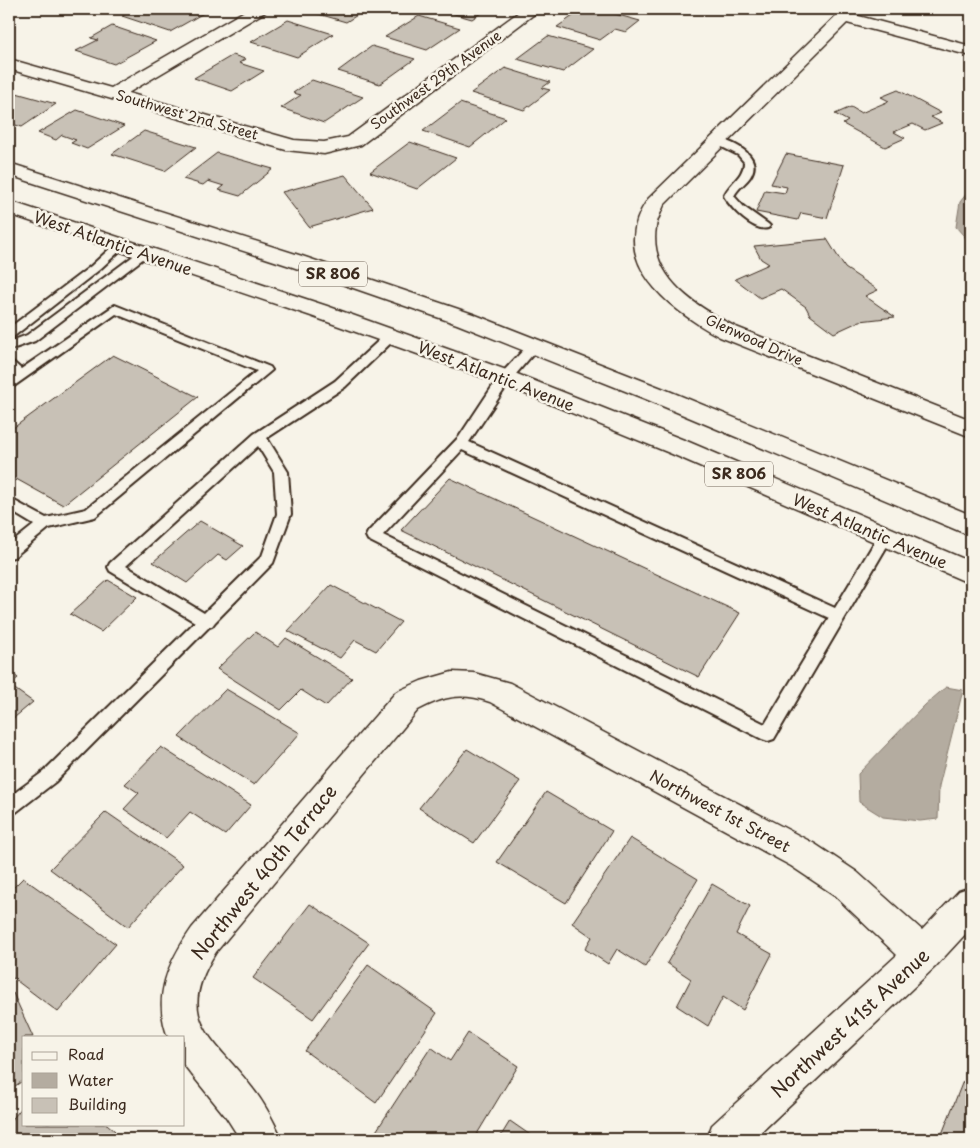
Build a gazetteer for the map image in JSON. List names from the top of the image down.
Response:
{
  "streets": {
    "street": [
      "Southwest 29th Avenue",
      "Southwest 2nd Street",
      "West Atlantic Avenue",
      "SR 806",
      "Glenwood Drive",
      "Northwest 1st Street",
      "Northwest 40th Terrace",
      "Northwest 41st Avenue"
    ]
  },
  "crossings": [
    ["Southwest 29th Avenue", "Southwest 2nd Street"],
    ["Northwest 1st Street", "Northwest 40th Terrace"],
    ["Northwest 1st Street", "Northwest 41st Avenue"]
  ],
  "legend": ["Road", "Water", "Building"]
}
